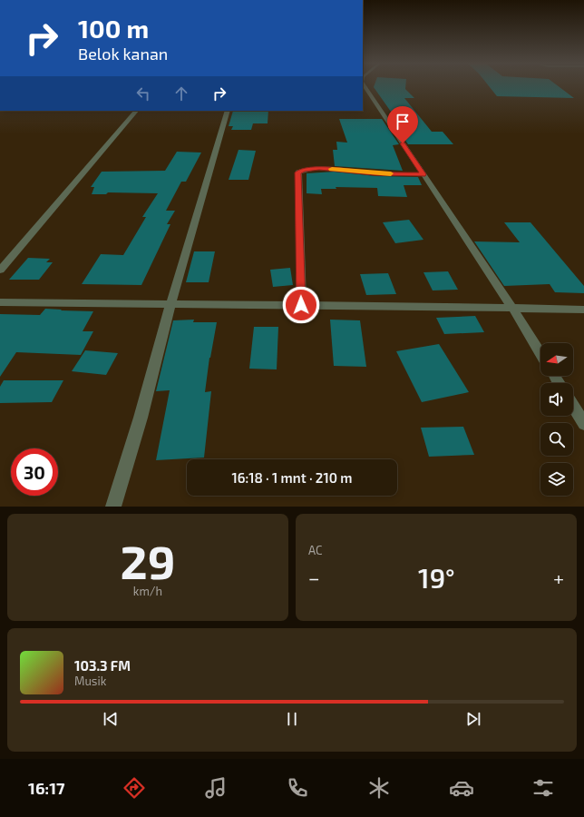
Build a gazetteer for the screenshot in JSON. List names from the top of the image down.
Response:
{
  "north": "left",
  "page": {
    "turn": ["100 m", "Belok kanan"],
    "limit": "30",
    "trip": "16:18 · 1 mnt · 210 m",
    "tile": [
      ["29", "km/h"],
      "AC"
    ],
    "heat": ["−", "19°", "+"],
    "song": ["103.3 FM", "Musik"],
    "tabs": "16:17"
  }
}
